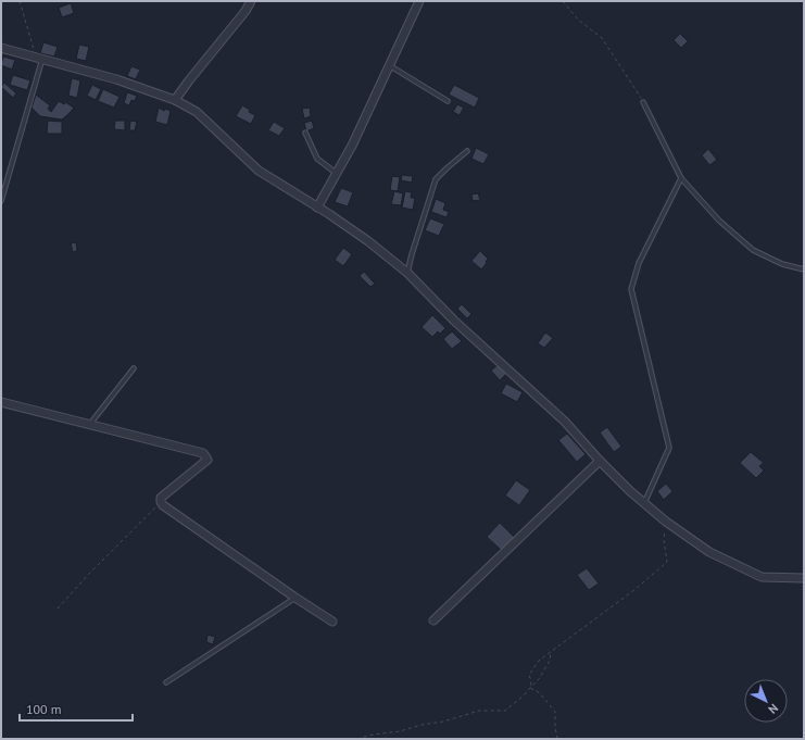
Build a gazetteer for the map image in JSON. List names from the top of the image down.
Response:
{
  "scale_bar": "100 m",
  "north": "bottom right"
}
